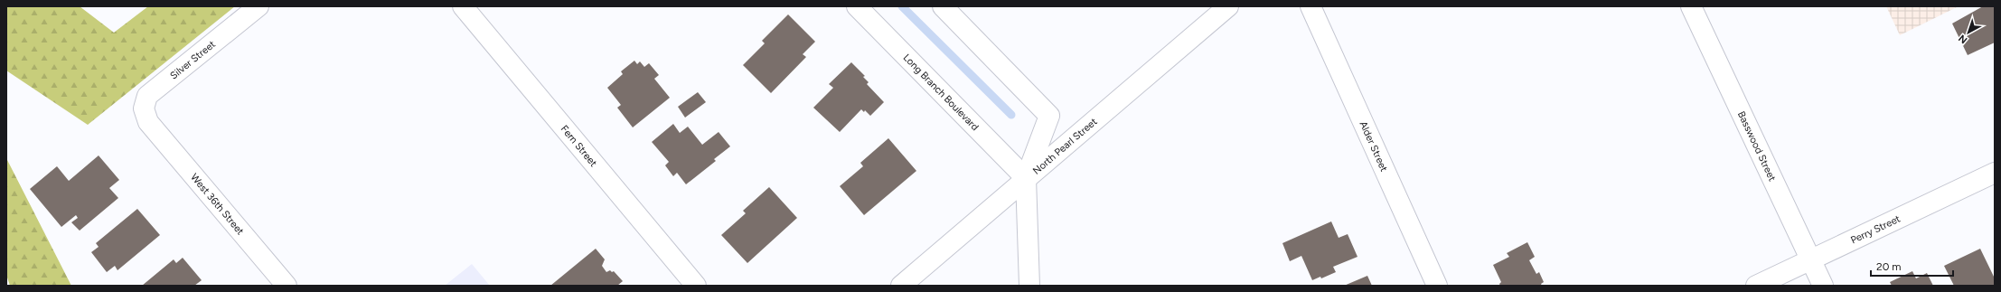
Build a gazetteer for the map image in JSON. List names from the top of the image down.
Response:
{
  "streets": {
    "street": [
      "Silver Street",
      "Long Branch Boulevard",
      "North Pearl Street",
      "Alder Street",
      "Basswood Street",
      "Fern Street",
      "West 36th Street",
      "Perry Street"
    ]
  },
  "crossings": [
    ["Silver Street", "West 36th Street"],
    ["Long Branch Boulevard", "North Pearl Street"],
    ["Basswood Street", "Perry Street"]
  ],
  "scale_bar": "20 m",
  "north": "bottom left"
}
